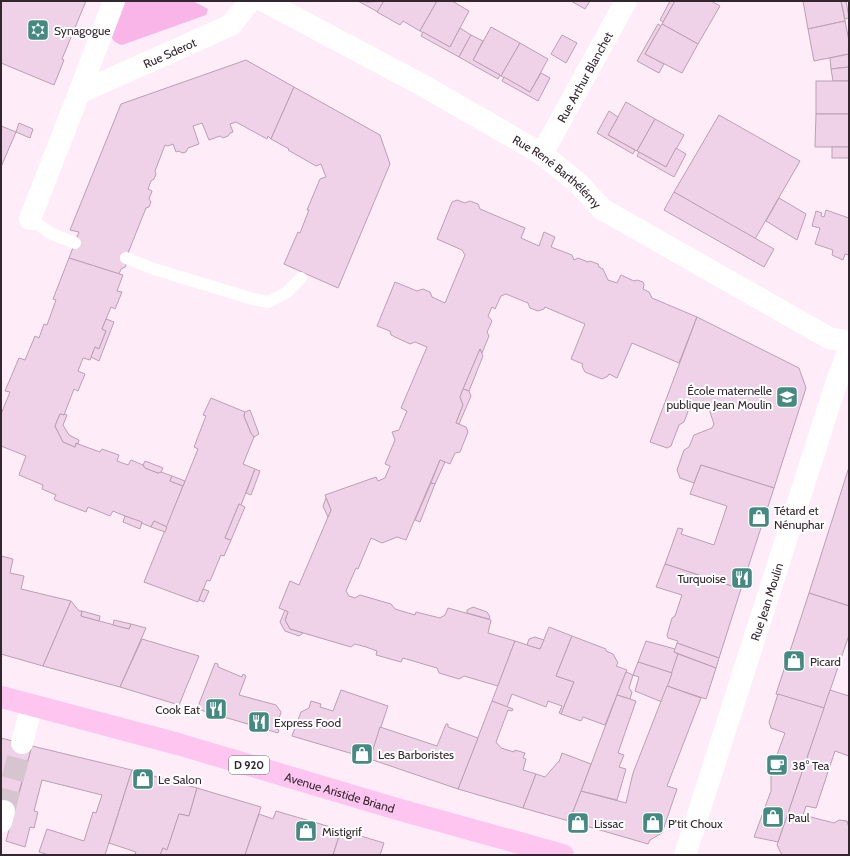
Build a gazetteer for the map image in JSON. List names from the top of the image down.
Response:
{
  "streets": {
    "main road": ["D 920", "Avenue Aristide Briand"],
    "street": [
      "Rue Sderot",
      "Rue Arthur Blanchet",
      "Rue René Barthélémy",
      "Rue Jean Moulin"
    ]
  },
  "crossings": [
    ["Rue Arthur Blanchet", "Rue René Barthélémy"]
  ],
  "places": {
    "synagogue": ["Synagogue"],
    "school or university": ["École maternelle publique Jean Moulin"],
    "shop": [
      "Tétard et Nénuphar",
      "Picard",
      "Les Barboristes",
      "Le Salon",
      "Paul",
      "Lissac",
      "P'tit Choux",
      "Mistigrif"
    ],
    "restaurant": ["Turquoise", "Cook Eat", "Express Food"],
    "cafe": ["38° Tea"]
  }
}
